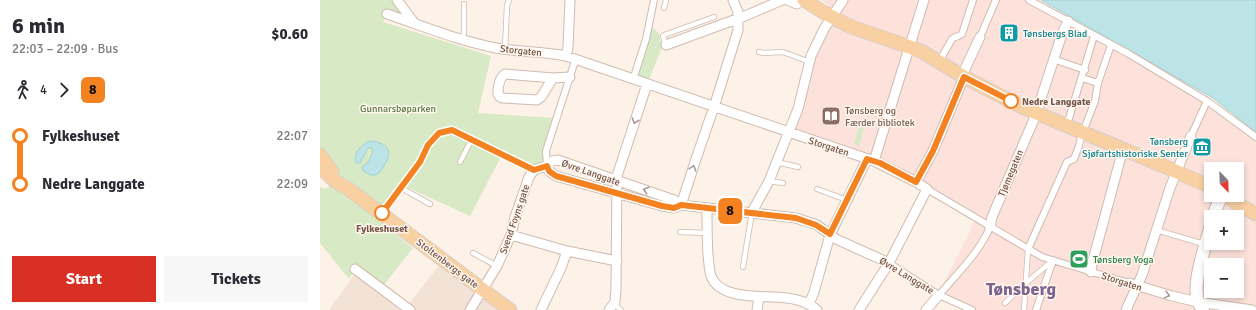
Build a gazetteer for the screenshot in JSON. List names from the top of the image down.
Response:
{
  "streets": {
    "main road": ["Stoltenbergs gate"],
    "street": [
      "Storgaten",
      "Øvre Langgate",
      "Tjømegaten",
      "Svend Foyns gate"
    ]
  },
  "crossings": [
    ["Storgaten", "Tjømegaten"],
    ["Øvre Langgate", "Tjømegaten"],
    ["Svend Foyns gate", "Stoltenbergs gate"]
  ],
  "districts": ["Tønsberg"],
  "parks": ["Gunnarsbøparken"],
  "places": {
    "building": ["Tønsbergs Blad"],
    "other": ["Nedre Langgate", "Fylkeshuset"],
    "library": ["Tønsberg og Færder bibliotek"],
    "museum": ["Tønsberg Sjøfartshistoriske Senter"],
    "sports": ["Tønsberg Yoga"]
  },
  "lines": ["bus line 8"],
  "north": "bottom right",
  "page": {
    "heading": ["6 min", "22:03 – 22:09 · Bus", "$0.60"],
    "on_map": "8",
    "legs": ["4", "8"],
    "list": [
      {
        "name": "Fylkeshuset",
        "value": "22:07"
      },
      {
        "name": "Nedre Langgate",
        "value": "22:09"
      }
    ],
    "map_buttons": ["+", "−"],
    "buttons": ["Start", "Tickets"]
  }
}
